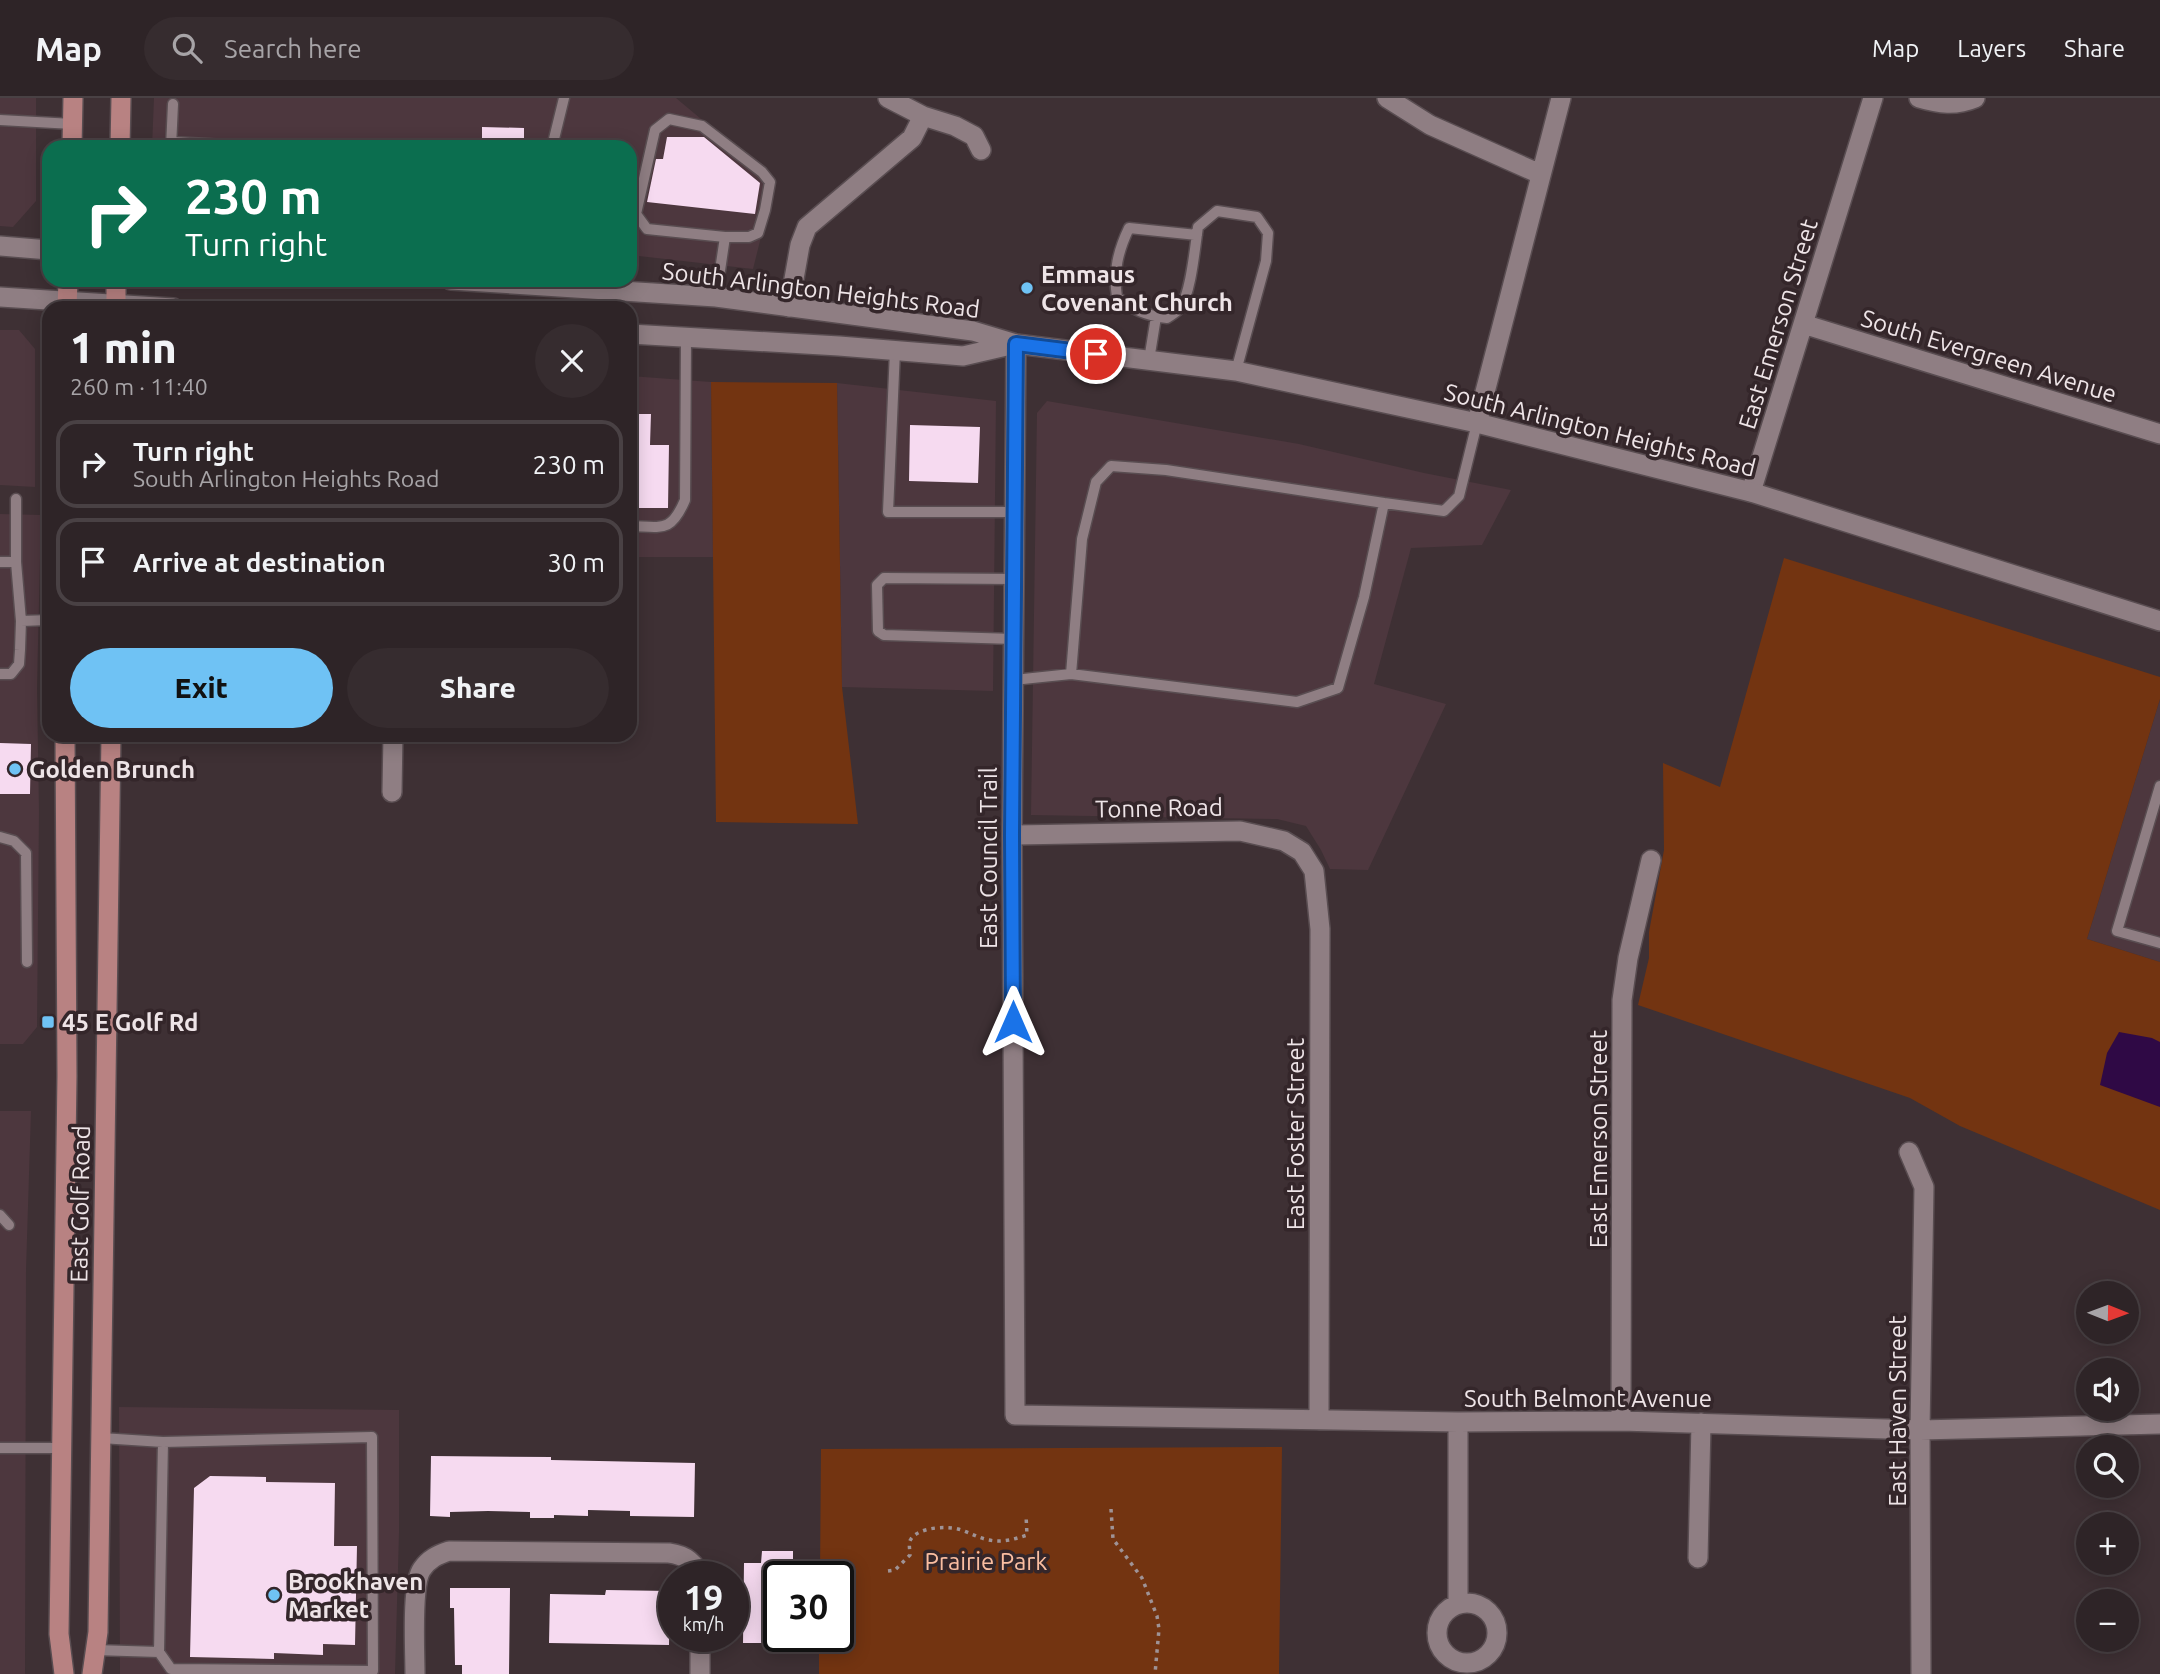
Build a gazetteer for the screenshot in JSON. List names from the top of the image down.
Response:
{
  "streets": {
    "main road": ["East Golf Road"],
    "street": [
      "South Arlington Heights Road",
      "East Emerson Street",
      "South Evergreen Avenue",
      "Tonne Road",
      "East Council Trail",
      "East Foster Street",
      "South Belmont Avenue",
      "East Haven Street"
    ]
  },
  "crossings": [
    ["South Arlington Heights Road", "East Emerson Street"],
    ["South Arlington Heights Road", "East Council Trail"],
    ["East Emerson Street", "South Evergreen Avenue"],
    ["East Emerson Street", "South Belmont Avenue"],
    ["Tonne Road", "East Council Trail"],
    ["Tonne Road", "East Foster Street"],
    ["East Council Trail", "South Belmont Avenue"],
    ["East Foster Street", "South Belmont Avenue"],
    ["South Belmont Avenue", "East Haven Street"]
  ],
  "parks": ["Prairie Park"],
  "places": {
    "other": ["Emmaus Covenant Church", "Golden Brunch", "Brookhaven Market"],
    "transit": ["45 E Golf Rd"]
  },
  "north": "right",
  "page": {
    "header": "Map",
    "search": "Search here",
    "nav": ["Map", "Layers", "Share"],
    "turn": ["230 m", "Turn right"],
    "heading": ["1 min", "260 m · 11:40"],
    "list": [
      {
        "name": "Turn right",
        "note": "South Arlington Heights Road",
        "value": "230 m"
      },
      {
        "name": "Arrive at destination",
        "value": "30 m"
      }
    ],
    "buttons": ["Exit", "Share"],
    "map_buttons": ["+", "−"],
    "speed": "19 km/h",
    "limit": "30"
  }
}
